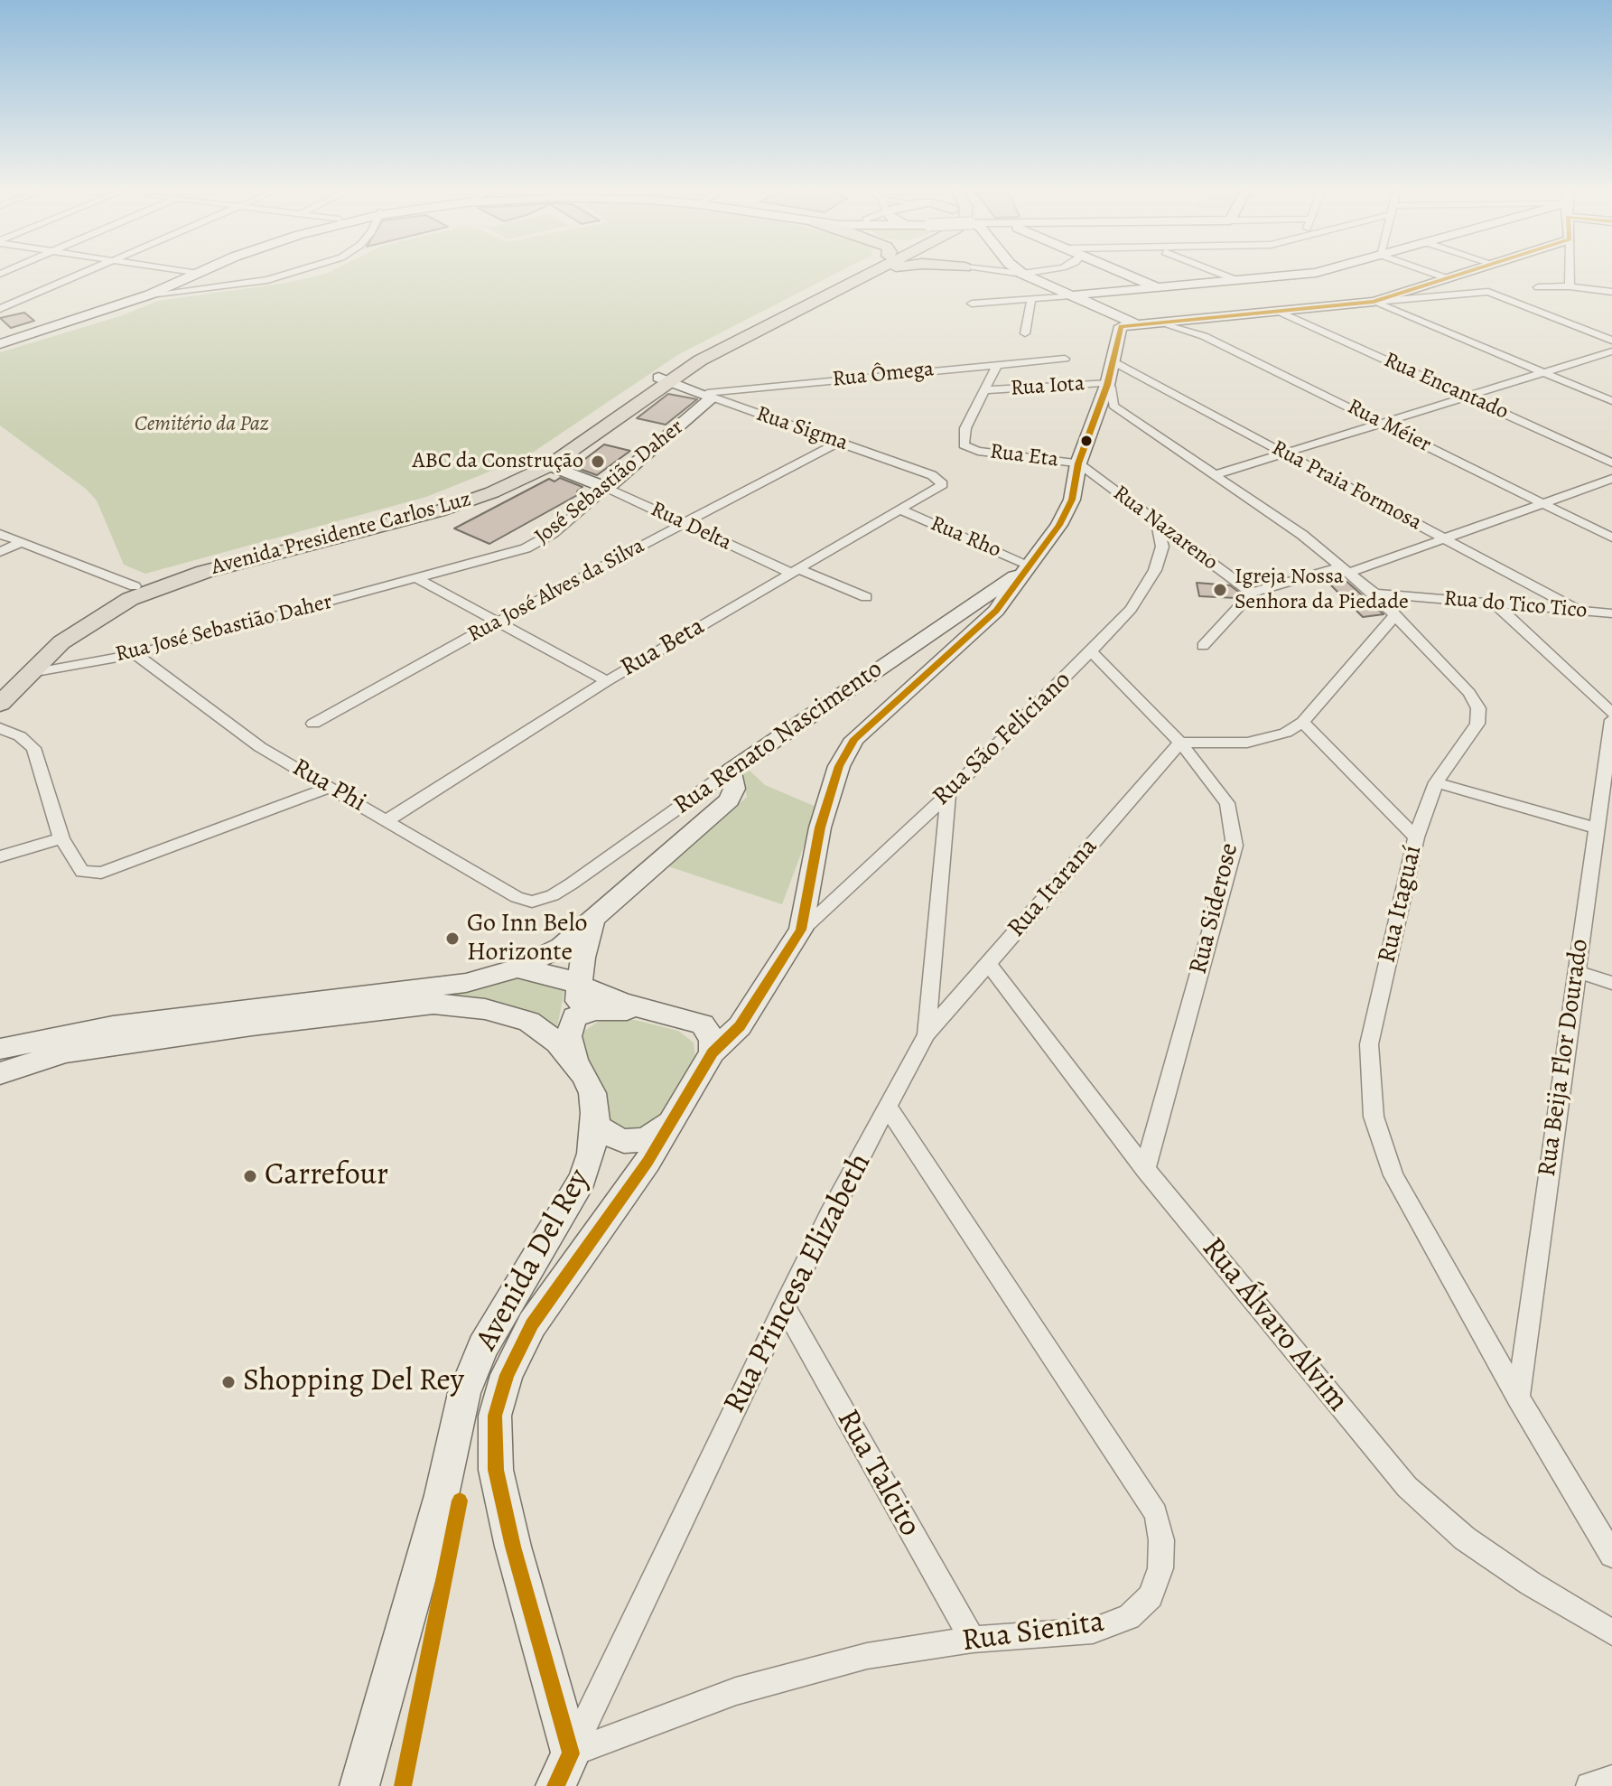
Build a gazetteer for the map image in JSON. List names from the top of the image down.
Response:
{
  "streets": {
    "main road": ["Avenida Presidente Carlos Luz"],
    "street": [
      "Rua Ômega",
      "Rua Iota",
      "Rua Encantado",
      "Rua Méier",
      "Rua Sigma",
      "Rua Eta",
      "José Sebastião Daher",
      "Rua Praia Formosa",
      "Rua Delta",
      "Rua Nazareno",
      "Rua Rho",
      "Rua José Alves da Silva",
      "Rua do Tico Tico",
      "Rua José Sebastião Daher",
      "Rua Beta",
      "Rua Renato Nascimento",
      "Rua São Feliciano",
      "Rua Phi",
      "Rua Itarana",
      "Rua Itaguaí",
      "Rua Siderose",
      "Rua Beija Flor Dourado",
      "Avenida Del Rey",
      "Rua Princesa Elizabeth",
      "Rua Álvaro Alvim",
      "Rua Talcito",
      "Rua Sienita"
    ]
  },
  "crossings": [
    ["Rua Ômega", "Rua Sigma"],
    ["Rua Ômega", "José Sebastião Daher"],
    ["Rua Iota", "Rua Eta"],
    ["Rua Iota", "Rua Itaguaí"],
    ["Rua Sigma", "José Sebastião Daher"],
    ["Rua Sigma", "Avenida Presidente Carlos Luz"],
    ["Rua Sigma", "Rua José Alves da Silva"],
    ["Rua Sigma", "Rua Beta"],
    ["Rua Eta", "Rua Nazareno"],
    ["José Sebastião Daher", "Rua Delta"],
    ["José Sebastião Daher", "Rua José Sebastião Daher"],
    ["Rua Praia Formosa", "Rua do Tico Tico"],
    ["Rua Delta", "Avenida Presidente Carlos Luz"],
    ["Rua Delta", "Rua José Alves da Silva"],
    ["Rua Delta", "Rua Beta"],
    ["Rua Nazareno", "Rua São Feliciano"],
    ["Avenida Presidente Carlos Luz", "Rua José Sebastião Daher"],
    ["Rua Rho", "Rua Beta"],
    ["Rua Rho", "Rua Renato Nascimento"],
    ["Rua do Tico Tico", "Rua Itaguaí"],
    ["Rua José Sebastião Daher", "Rua Phi"],
    ["Rua Beta", "Rua Phi"],
    ["Rua Renato Nascimento", "Rua Phi"],
    ["Rua São Feliciano", "Rua Siderose"],
    ["Rua São Feliciano", "Rua Princesa Elizabeth"],
    ["Rua Itarana", "Rua Siderose"],
    ["Rua Itarana", "Rua Princesa Elizabeth"],
    ["Rua Itarana", "Rua Álvaro Alvim"],
    ["Rua Itaguaí", "Rua Beija Flor Dourado"],
    ["Rua Siderose", "Rua Álvaro Alvim"],
    ["Rua Princesa Elizabeth", "Rua Talcito"],
    ["Rua Princesa Elizabeth", "Rua Sienita"],
    ["Rua Talcito", "Rua Sienita"]
  ],
  "parks": ["Cemitério da Paz"],
  "places": [
    "ABC da Construção",
    "Igreja Nossa Senhora da Piedade",
    "Go Inn Belo Horizonte",
    "Carrefour",
    "Shopping Del Rey"
  ]
}
